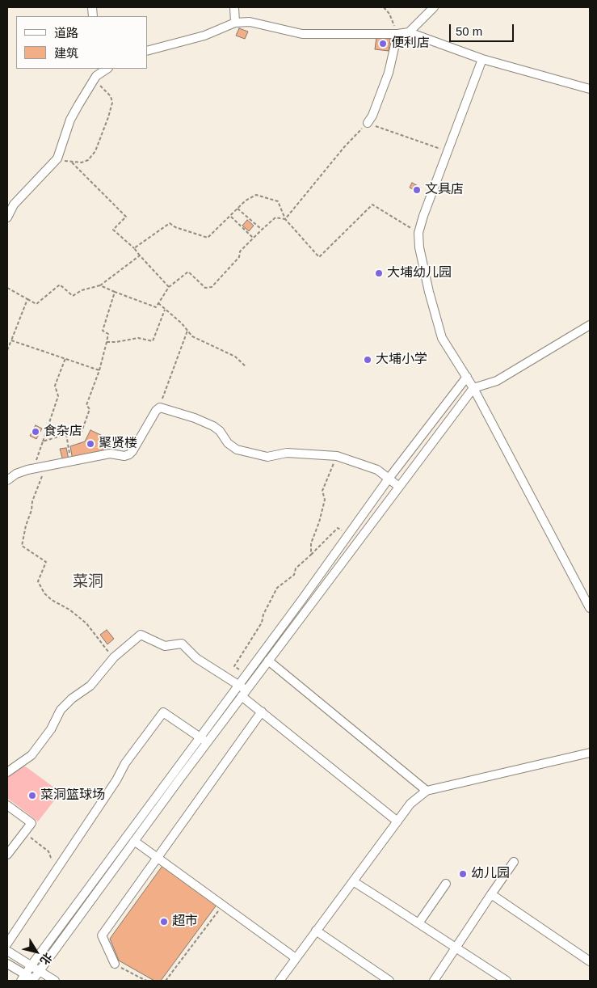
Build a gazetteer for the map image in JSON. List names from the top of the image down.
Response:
{
  "districts": ["菜洞"],
  "places": [
    "便利店",
    "文具店",
    "大埔幼儿园",
    "大埔小学",
    "食杂店",
    "聚贤楼",
    "菜洞篮球场",
    "幼儿园",
    "超市"
  ],
  "legend": ["道路", "建筑"],
  "scale_bar": "50 m",
  "north": "bottom right"
}
